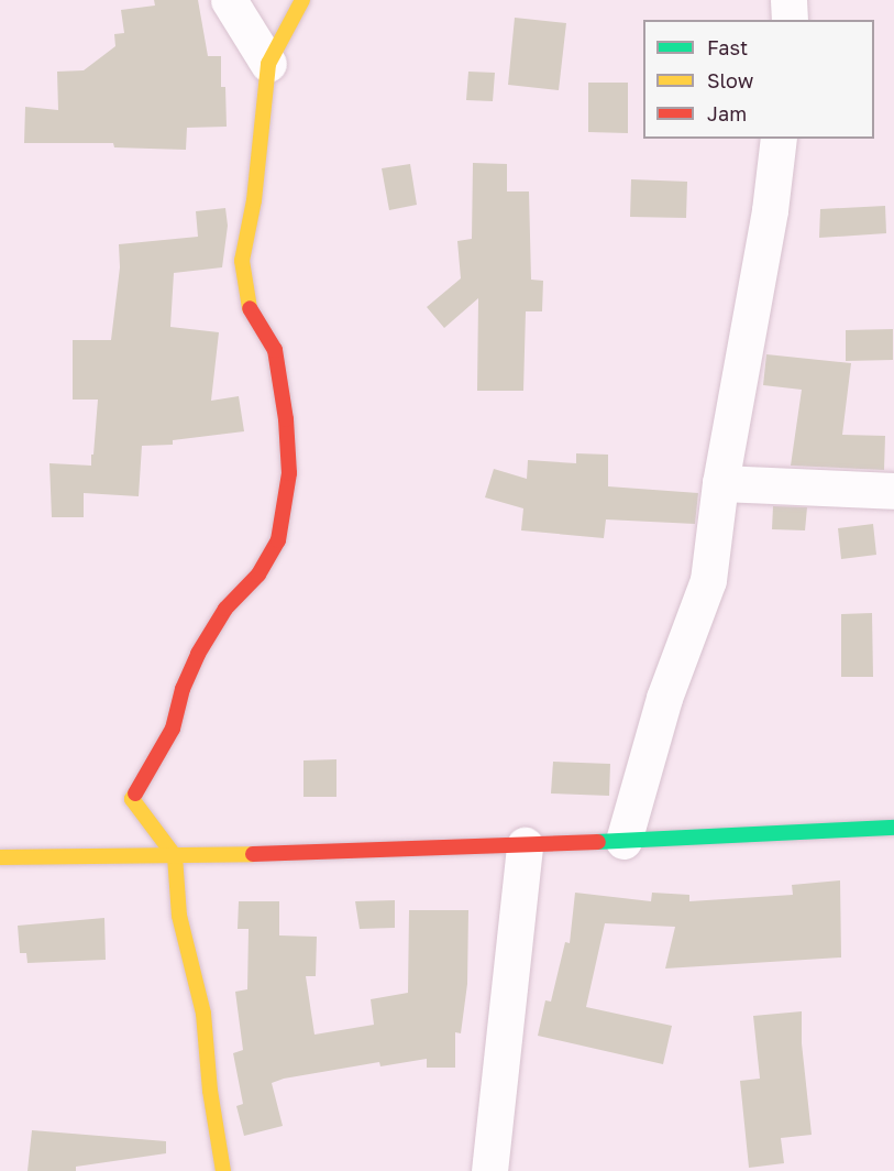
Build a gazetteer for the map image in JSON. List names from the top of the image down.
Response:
{
  "legend": ["Fast", "Slow", "Jam"]
}
